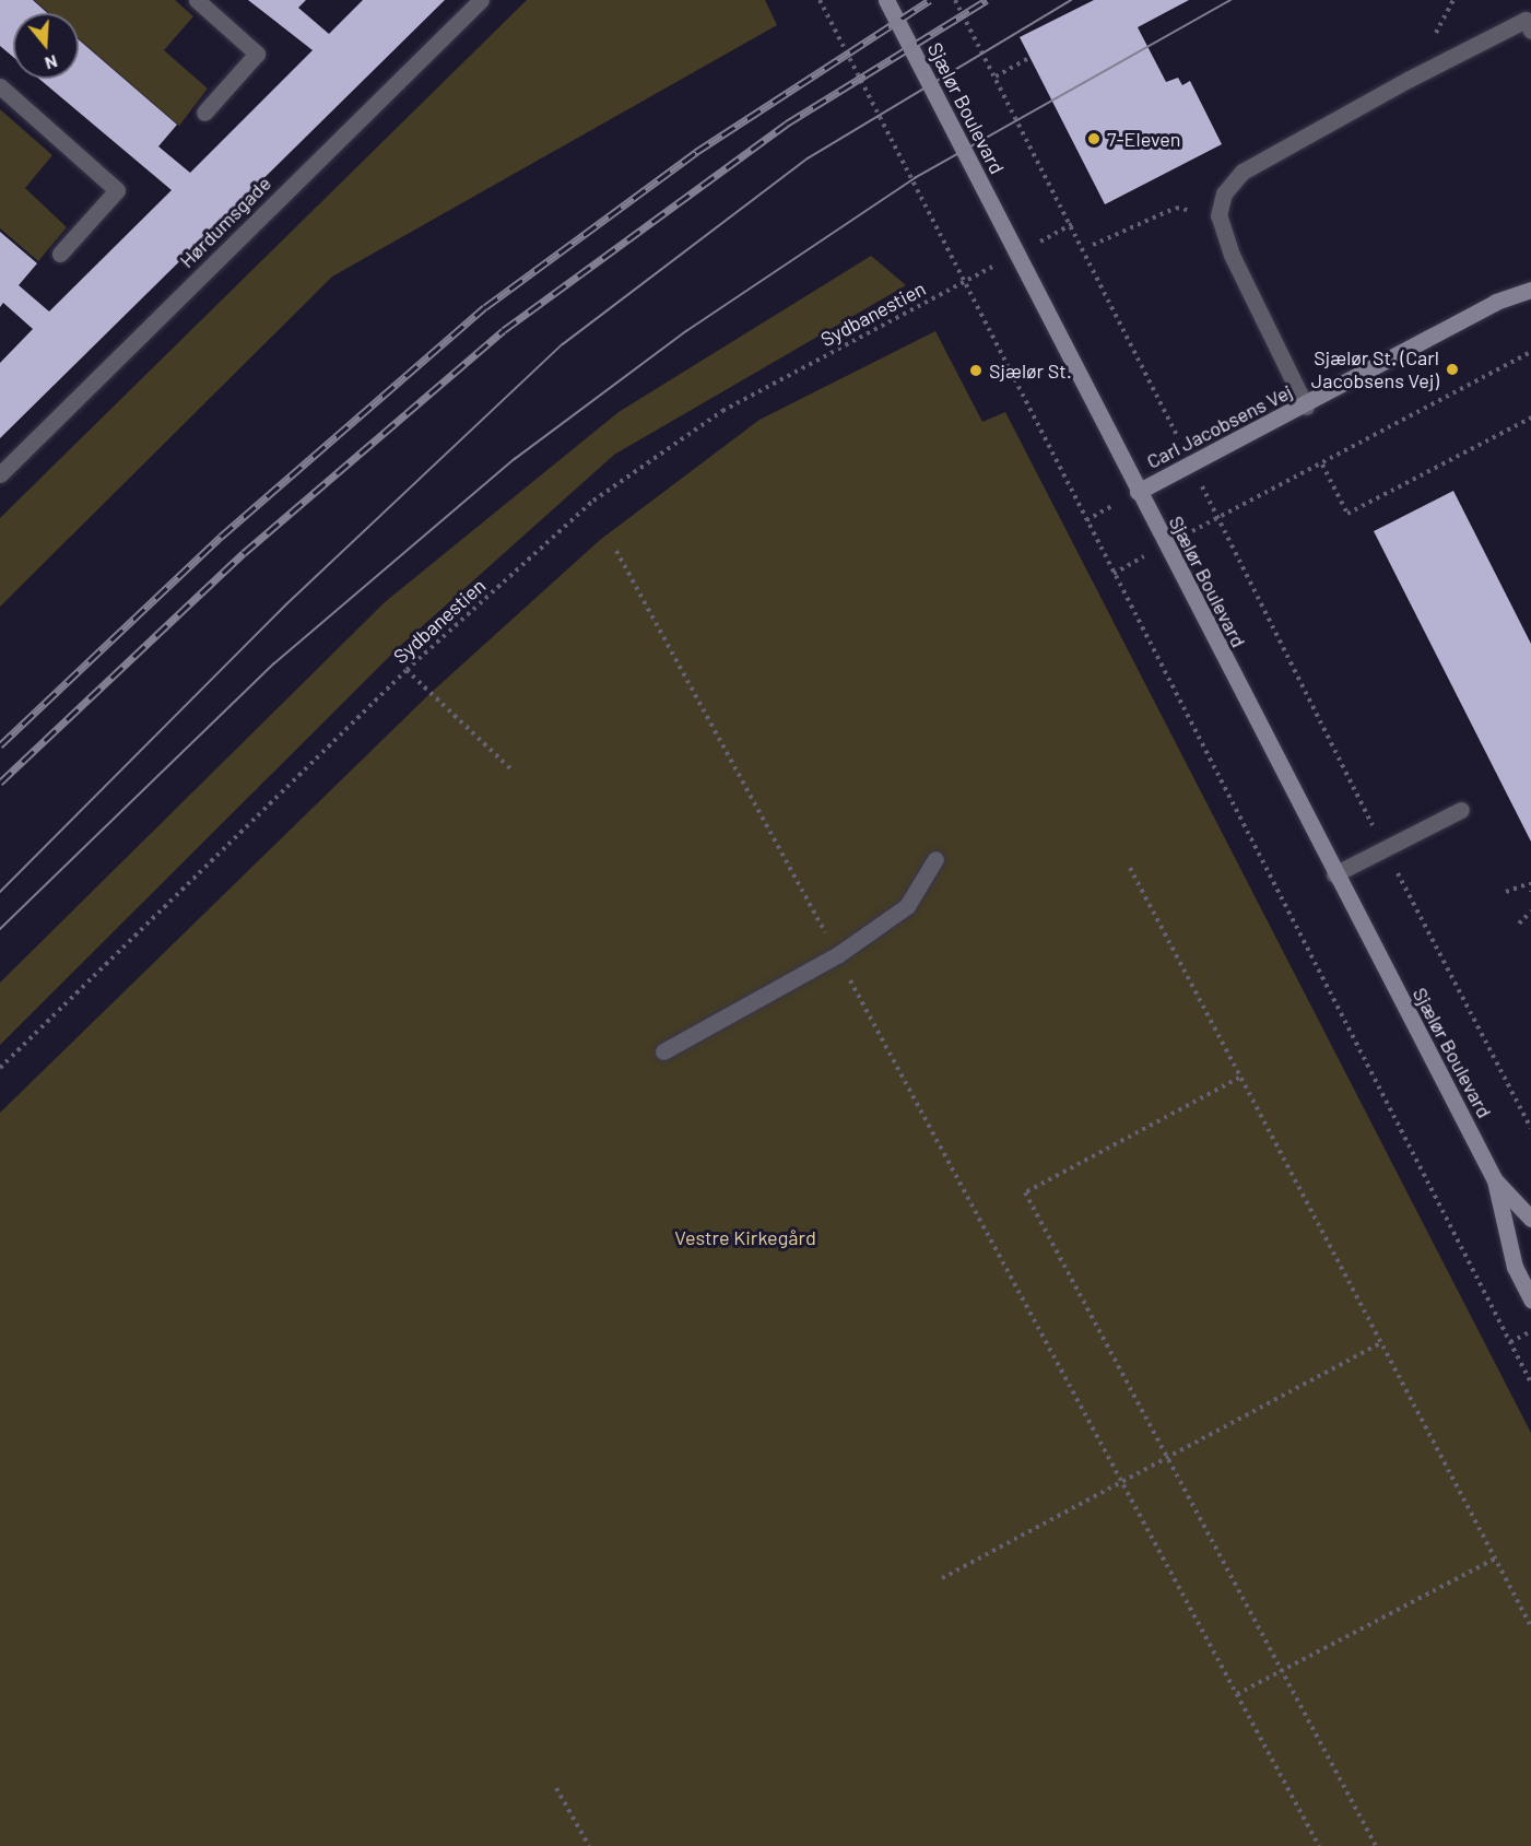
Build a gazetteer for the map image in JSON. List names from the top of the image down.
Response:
{
  "streets": {
    "street": ["Sjælør Boulevard", "Hørdumsgade", "Carl Jacobsens Vej"],
    "path": ["Sydbanestien"]
  },
  "crossings": [
    ["Sjælør Boulevard", "Carl Jacobsens Vej"]
  ],
  "parks": ["Vestre Kirkegård"],
  "places": ["7-Eleven", "Sjælør St. (Carl Jacobsens Vej)", "Sjælør St."],
  "north": "bottom"
}
